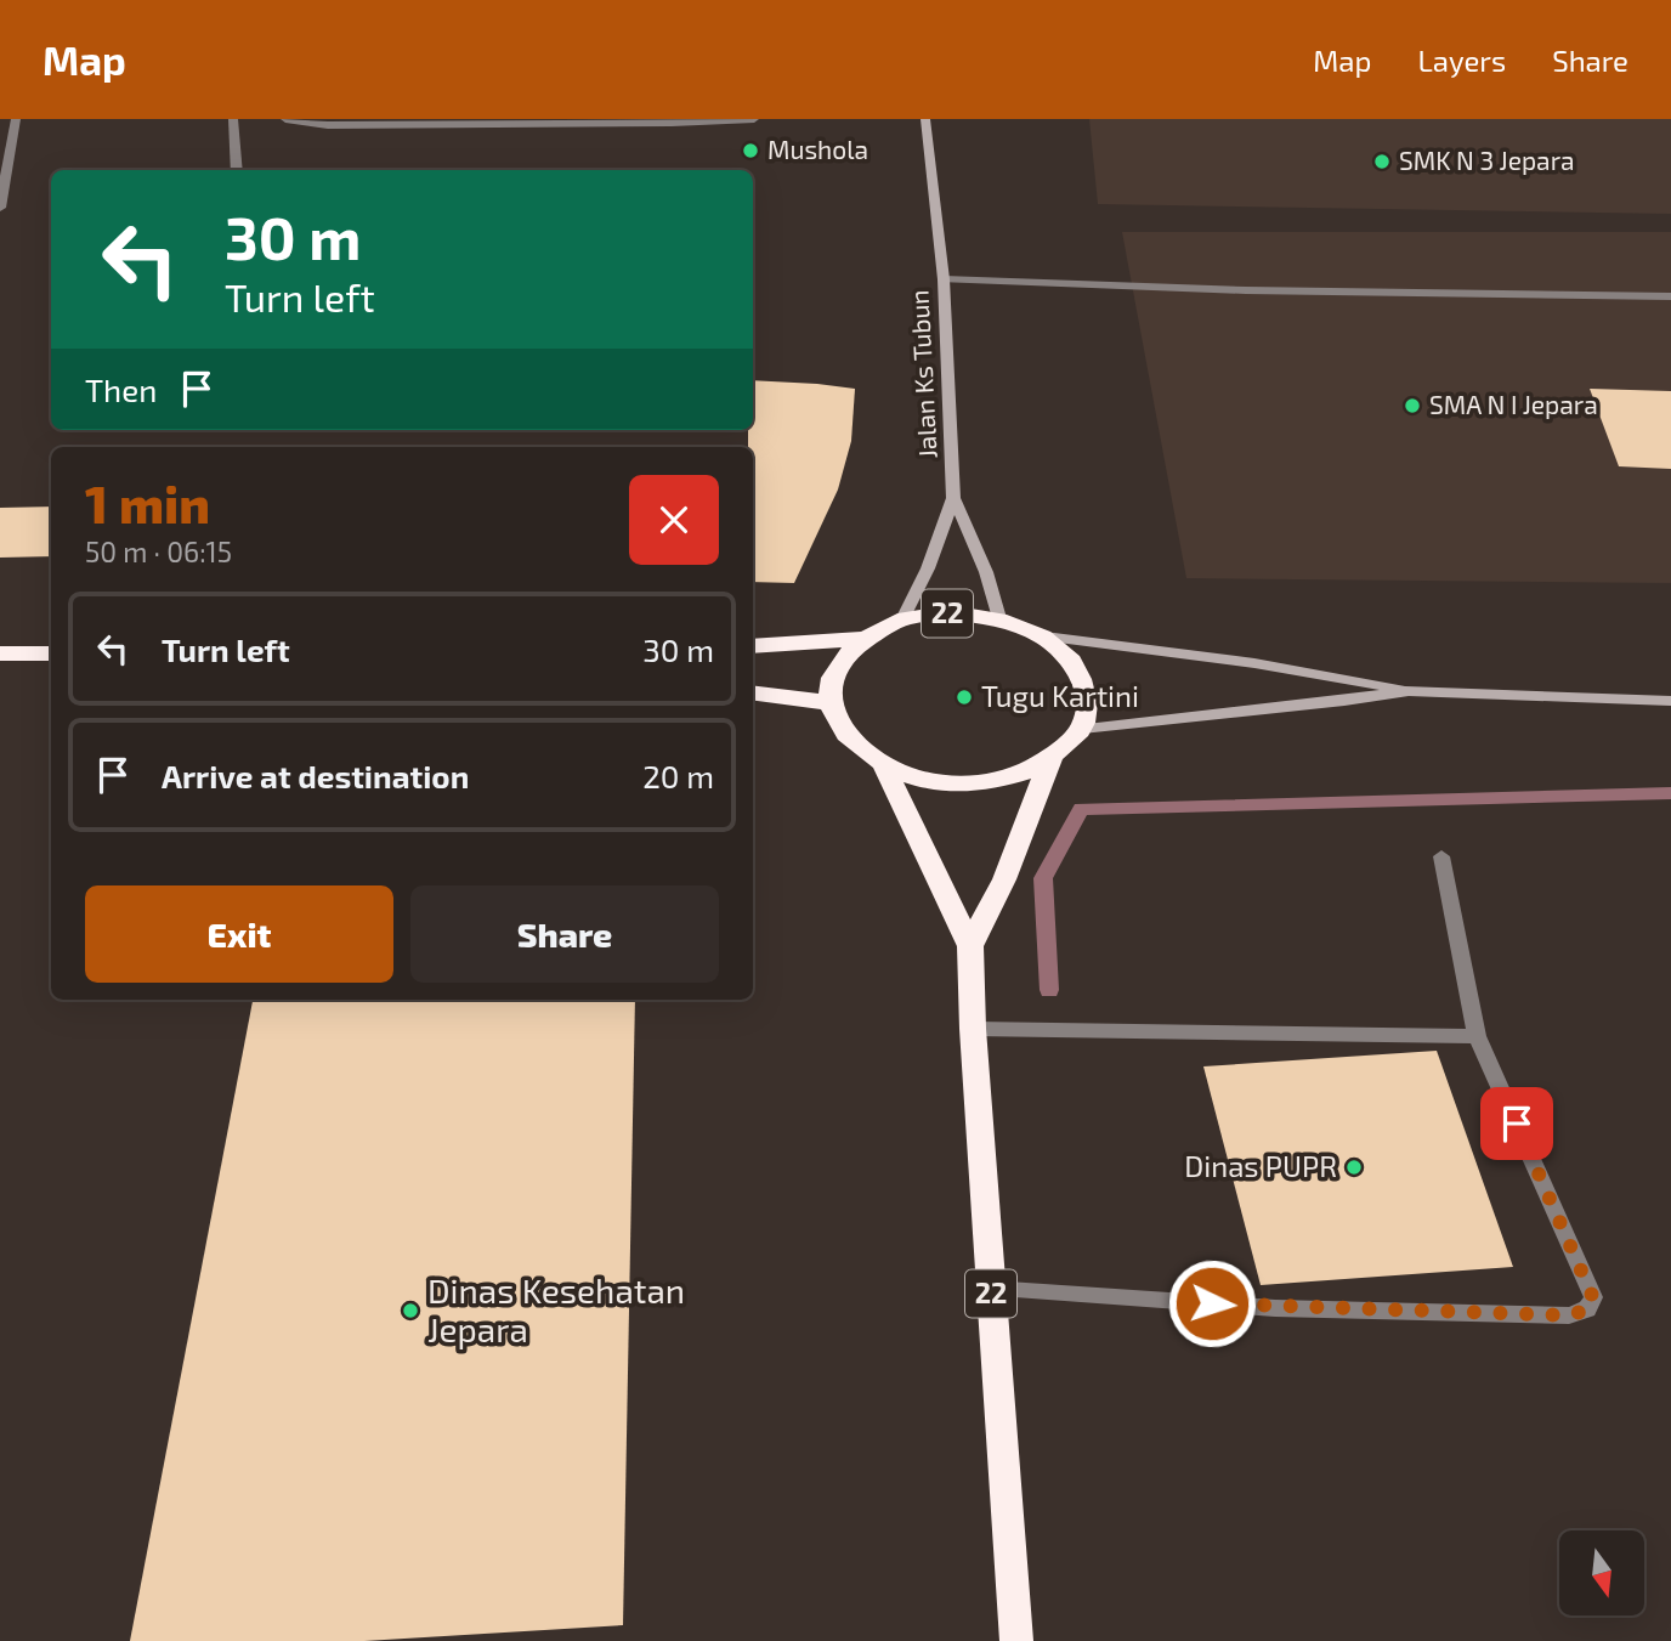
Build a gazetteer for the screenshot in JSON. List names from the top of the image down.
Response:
{
  "streets": {
    "highway": ["22"],
    "main road": ["Jalan Ks Tubun"]
  },
  "crossings": [
    ["Jalan Ks Tubun", "22"]
  ],
  "places": [
    "Mushola",
    "SMK N 3 Jepara",
    "SMA N I Jepara",
    "Tugu Kartini",
    "Dinas PUPR",
    "Dinas Kesehatan Jepara"
  ],
  "north": "bottom",
  "page": {
    "header": "Map",
    "nav": ["Map", "Layers", "Share"],
    "turn": ["30 m", "Turn left"],
    "then": "Then",
    "heading": ["1 min", "50 m · 06:15"],
    "list": [
      {
        "name": "Turn left",
        "value": "30 m"
      },
      {
        "name": "Arrive at destination",
        "value": "20 m"
      }
    ],
    "buttons": ["Exit", "Share"]
  }
}
